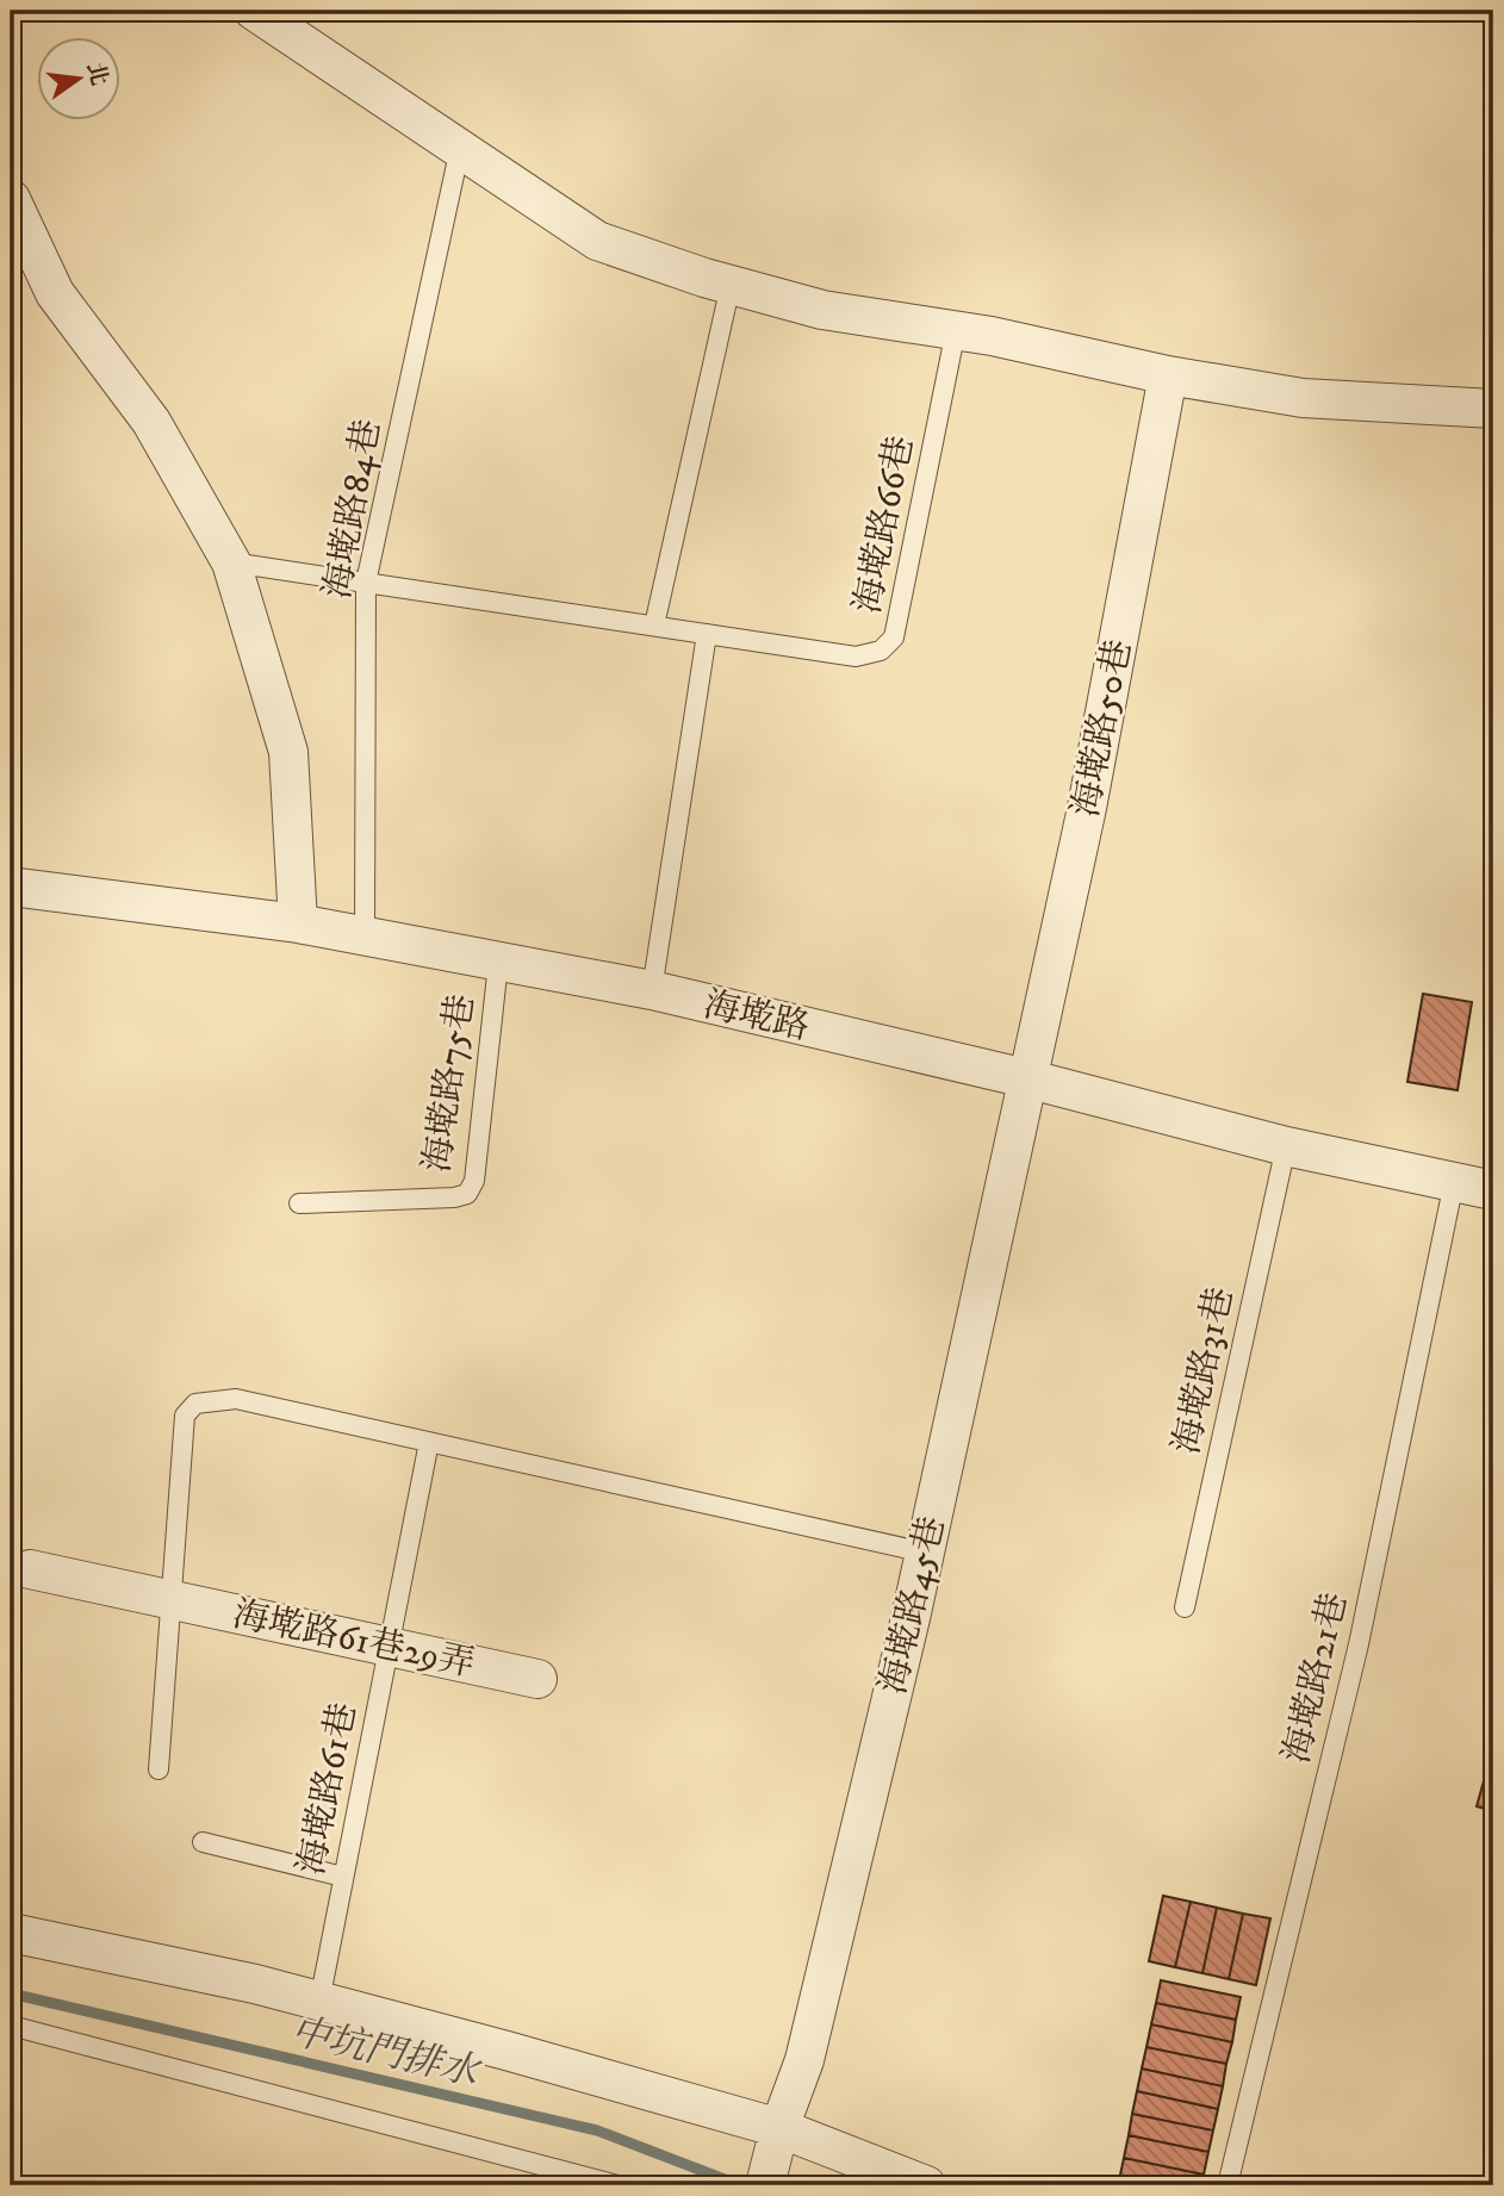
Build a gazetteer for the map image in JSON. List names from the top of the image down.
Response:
{
  "streets": {
    "street": [
      "海墘路50巷",
      "海墘路",
      "海墘路45巷",
      "海墘路61巷29弄"
    ],
    "lane": [
      "海墘路84巷",
      "海墘路66巷",
      "海墘路75巷",
      "海墘路31巷",
      "海墘路21巷",
      "海墘路61巷"
    ]
  },
  "crossings": [
    ["海墘路84巷", "海墘路66巷"],
    ["海墘路84巷", "海墘路"],
    ["海墘路50巷", "海墘路"],
    ["海墘路50巷", "海墘路45巷"],
    ["海墘路", "海墘路75巷"],
    ["海墘路", "海墘路31巷"],
    ["海墘路", "海墘路45巷"],
    ["海墘路", "海墘路21巷"],
    ["海墘路61巷29弄", "海墘路61巷"]
  ],
  "water": ["中坑門排水"],
  "north": "right"
}
